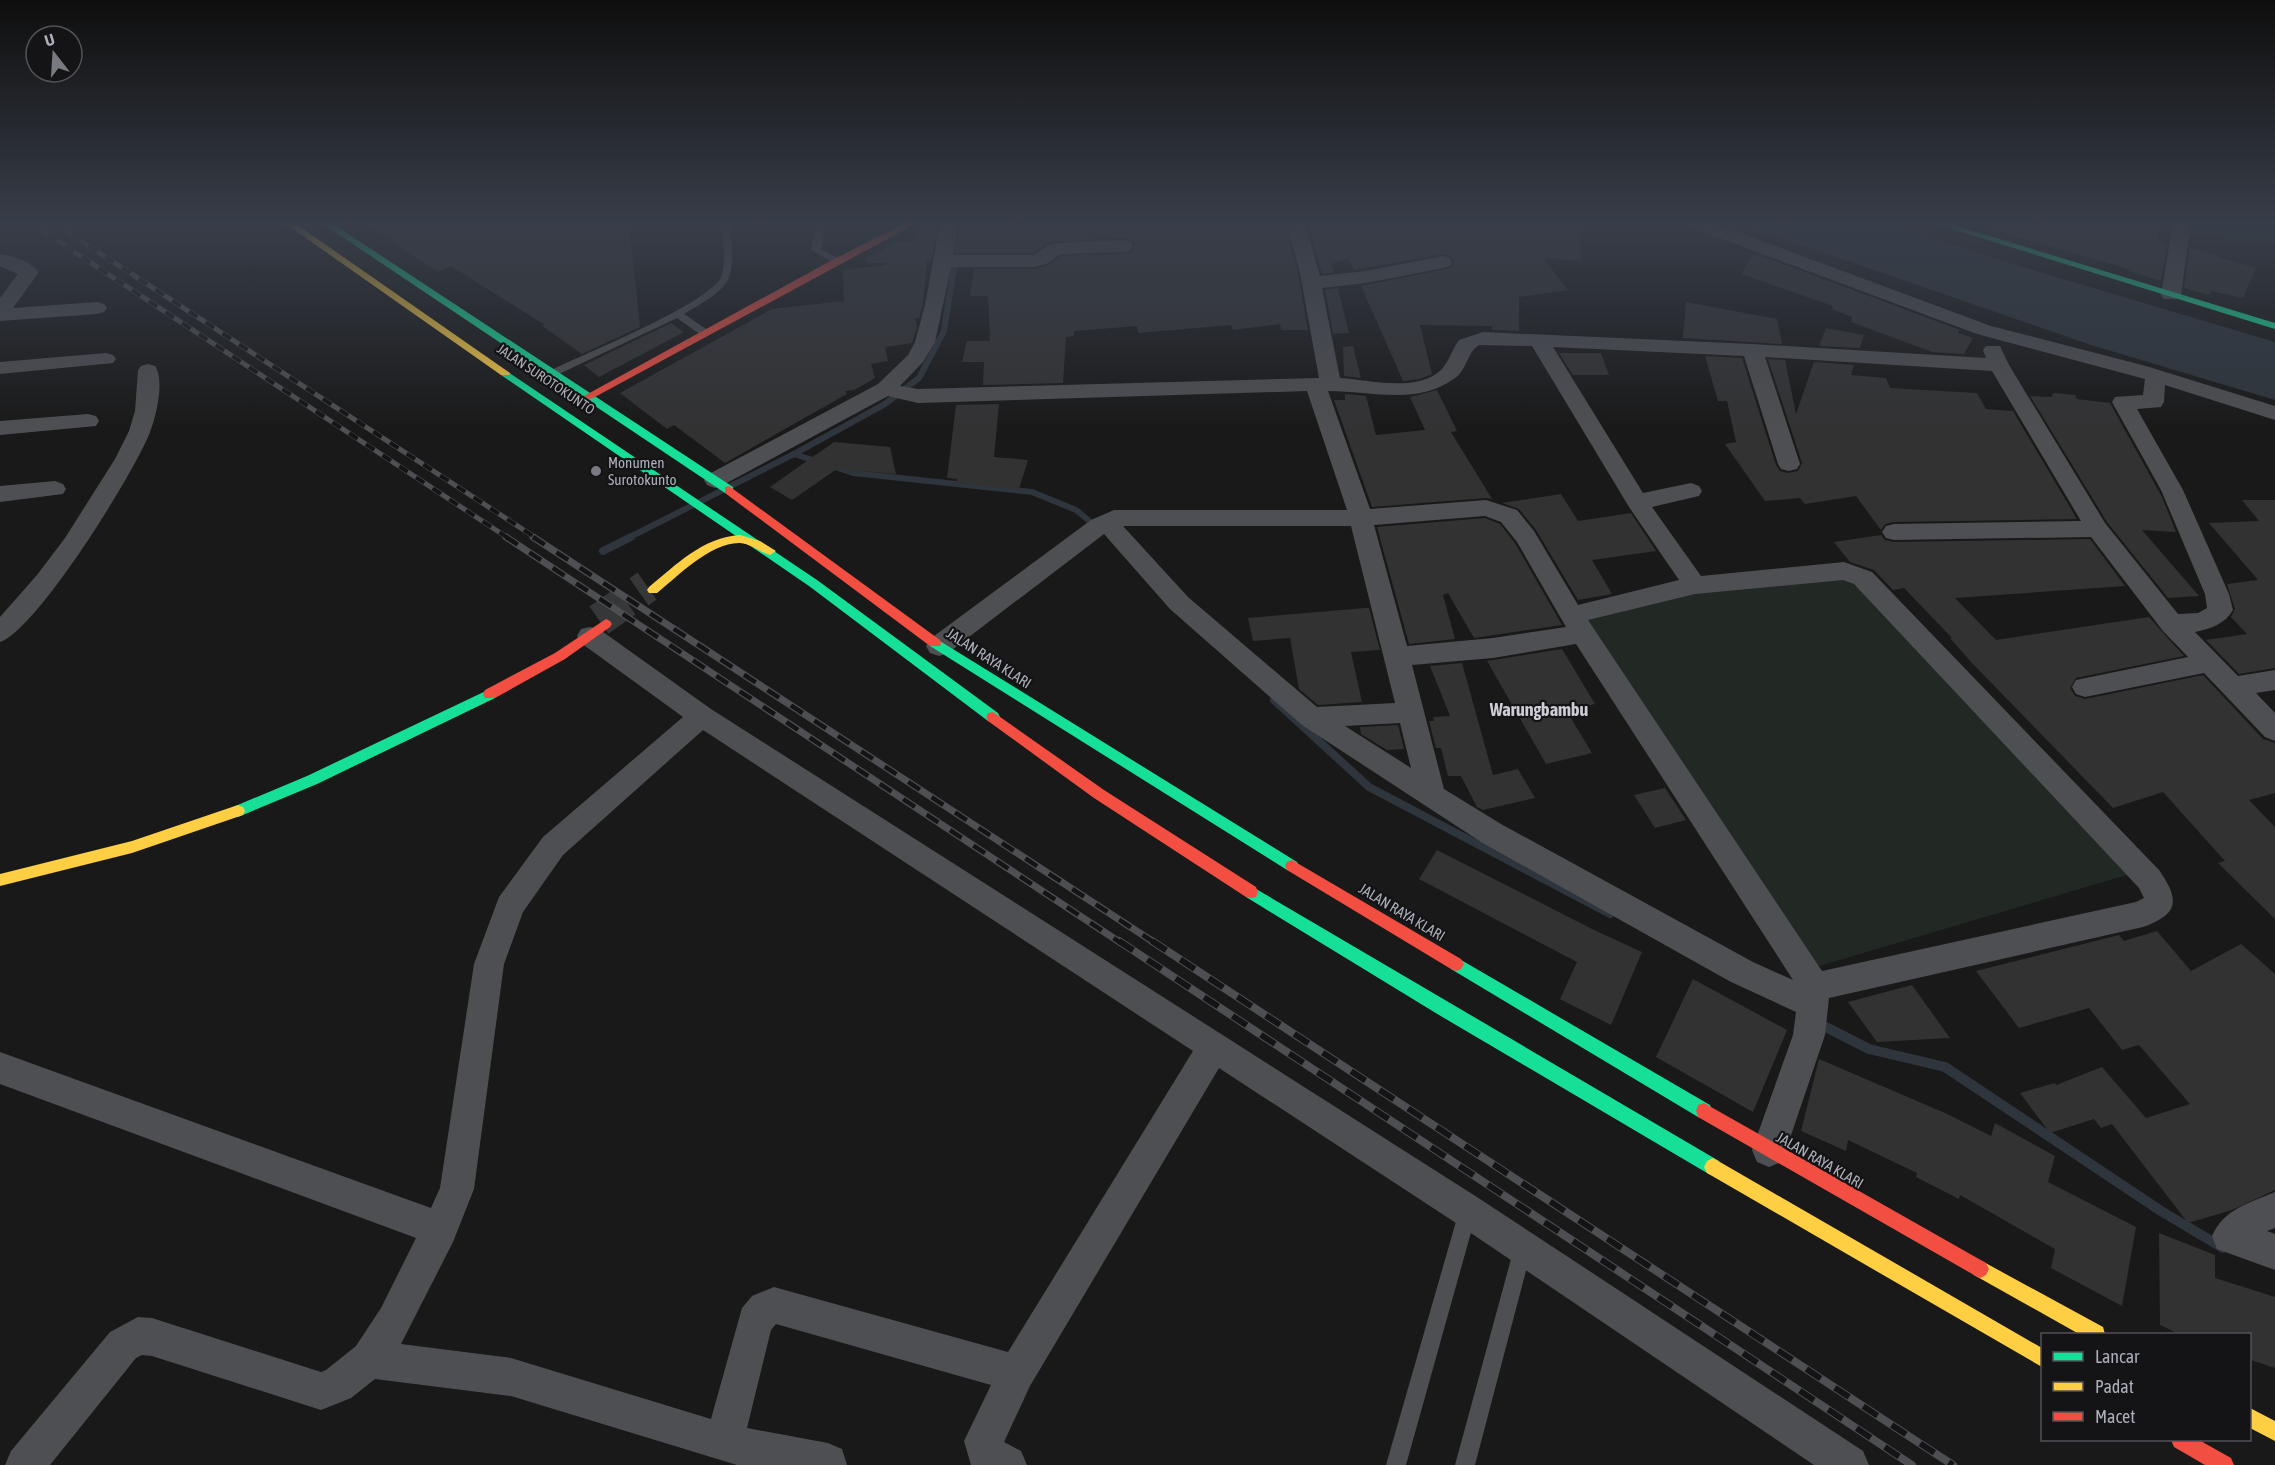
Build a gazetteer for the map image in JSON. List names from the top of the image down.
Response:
{
  "streets": {
    "main road": ["JALAN SUROTOKUNTO", "JALAN RAYA KLARI"]
  },
  "crossings": [
    ["JALAN SUROTOKUNTO", "JALAN RAYA KLARI"]
  ],
  "districts": ["Warungbambu"],
  "places": ["Monumen Surotokunto"],
  "legend": ["Lancar", "Padat", "Macet"],
  "north": "top"
}
